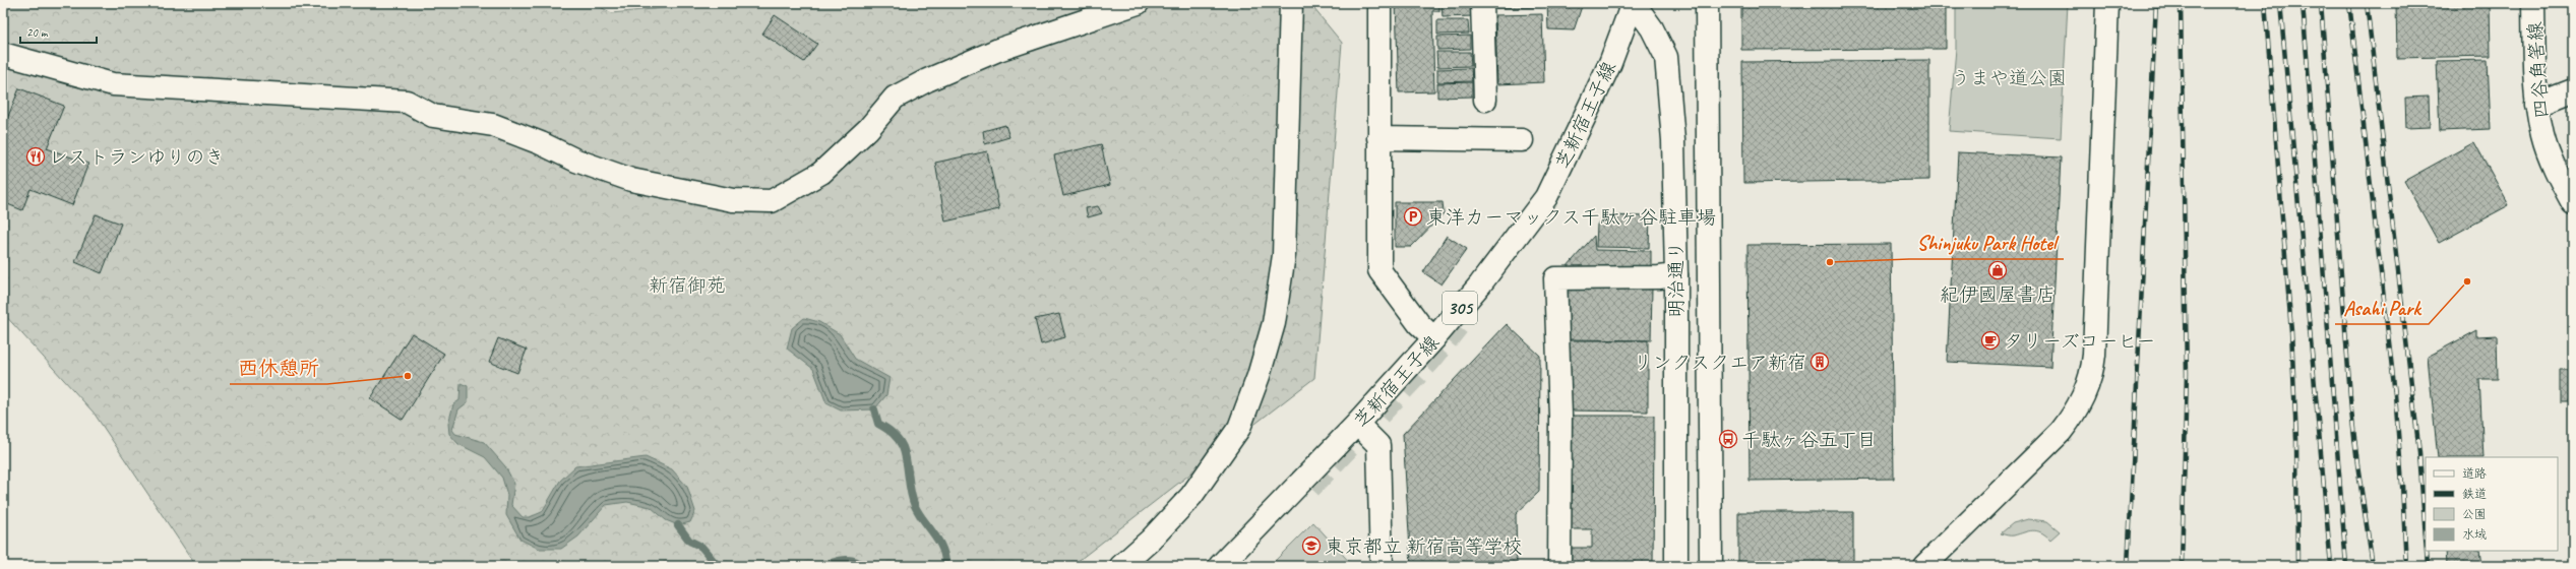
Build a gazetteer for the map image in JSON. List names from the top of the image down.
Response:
{
  "streets": {
    "street": [
      "四谷角筈線",
      "芝新宿王子線",
      "明治通り",
      "305"
    ]
  },
  "crossings": [
    ["芝新宿王子線", "明治通り"]
  ],
  "parks": ["うまや道公園", "新宿御苑"],
  "places": {
    "restaurant": ["レストランゆりのき"],
    "parking": ["東洋カーマックス千駄ヶ谷駐車場"],
    "other": ["Shinjuku Park Hotel", "Asahi Park", "西休憩所"],
    "shop": ["紀伊國屋書店"],
    "cafe": ["タリーズコーヒー"],
    "building": ["リンクスクエア新宿"],
    "bus stop": ["千駄ヶ谷五丁目"],
    "school or university": ["東京都立 新宿高等学校"]
  },
  "legend": [
    "道路",
    "鉄道",
    "公園",
    "水域"
  ],
  "scale_bar": "20 m"
}
